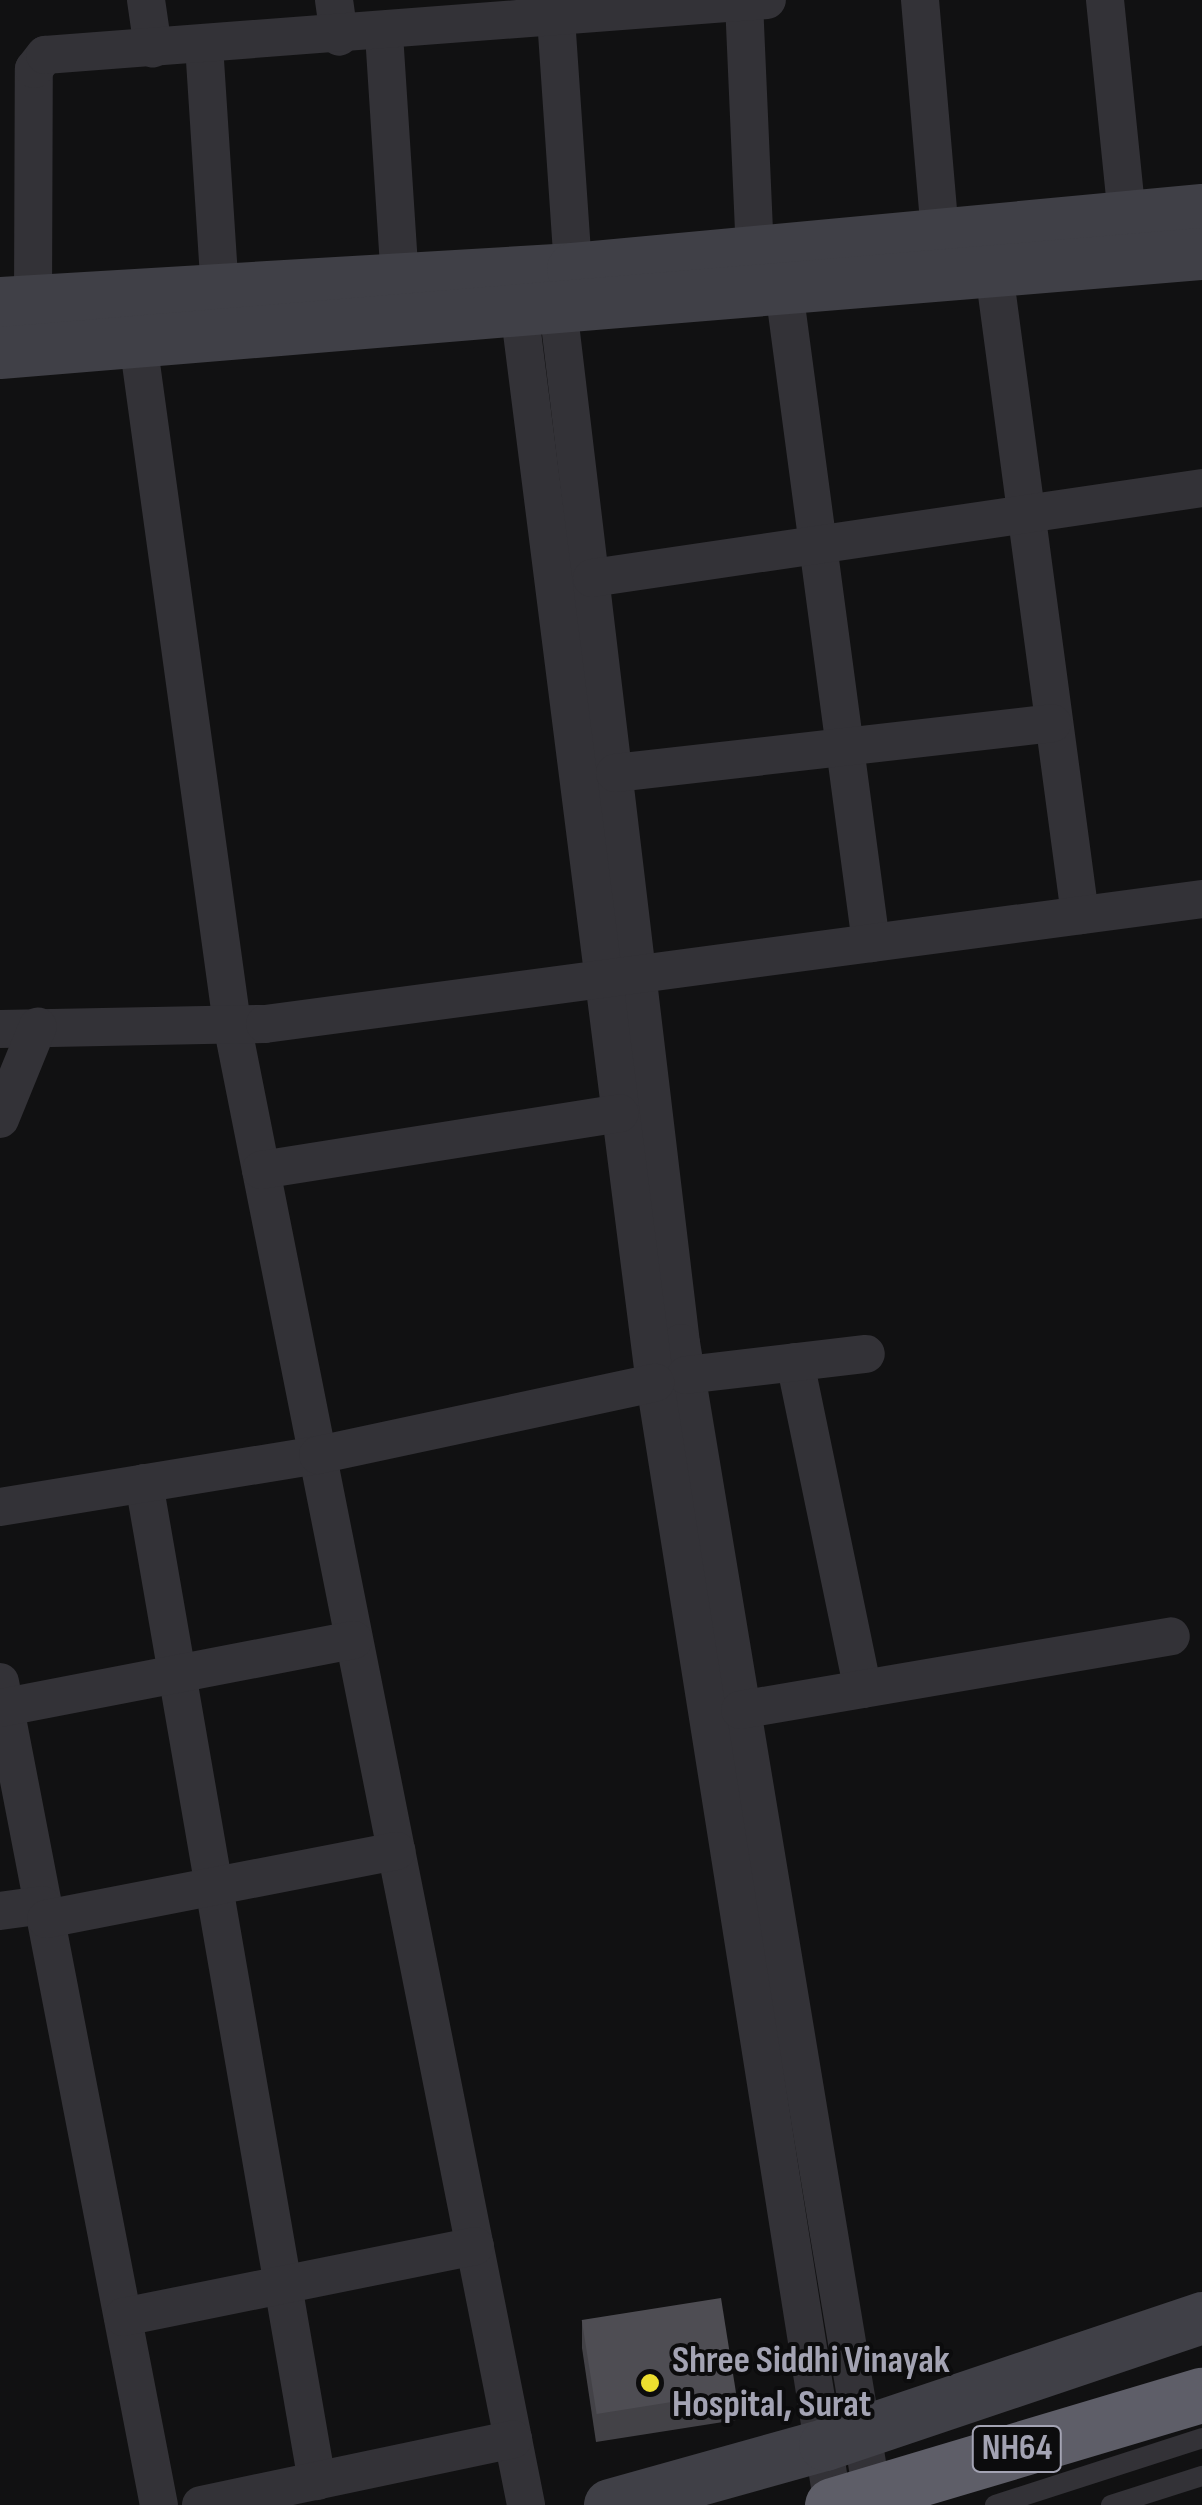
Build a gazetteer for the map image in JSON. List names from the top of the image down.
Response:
{
  "streets": {
    "highway": ["NH64"]
  },
  "places": ["Shree Siddhi Vinayak Hospital, Surat"]
}
